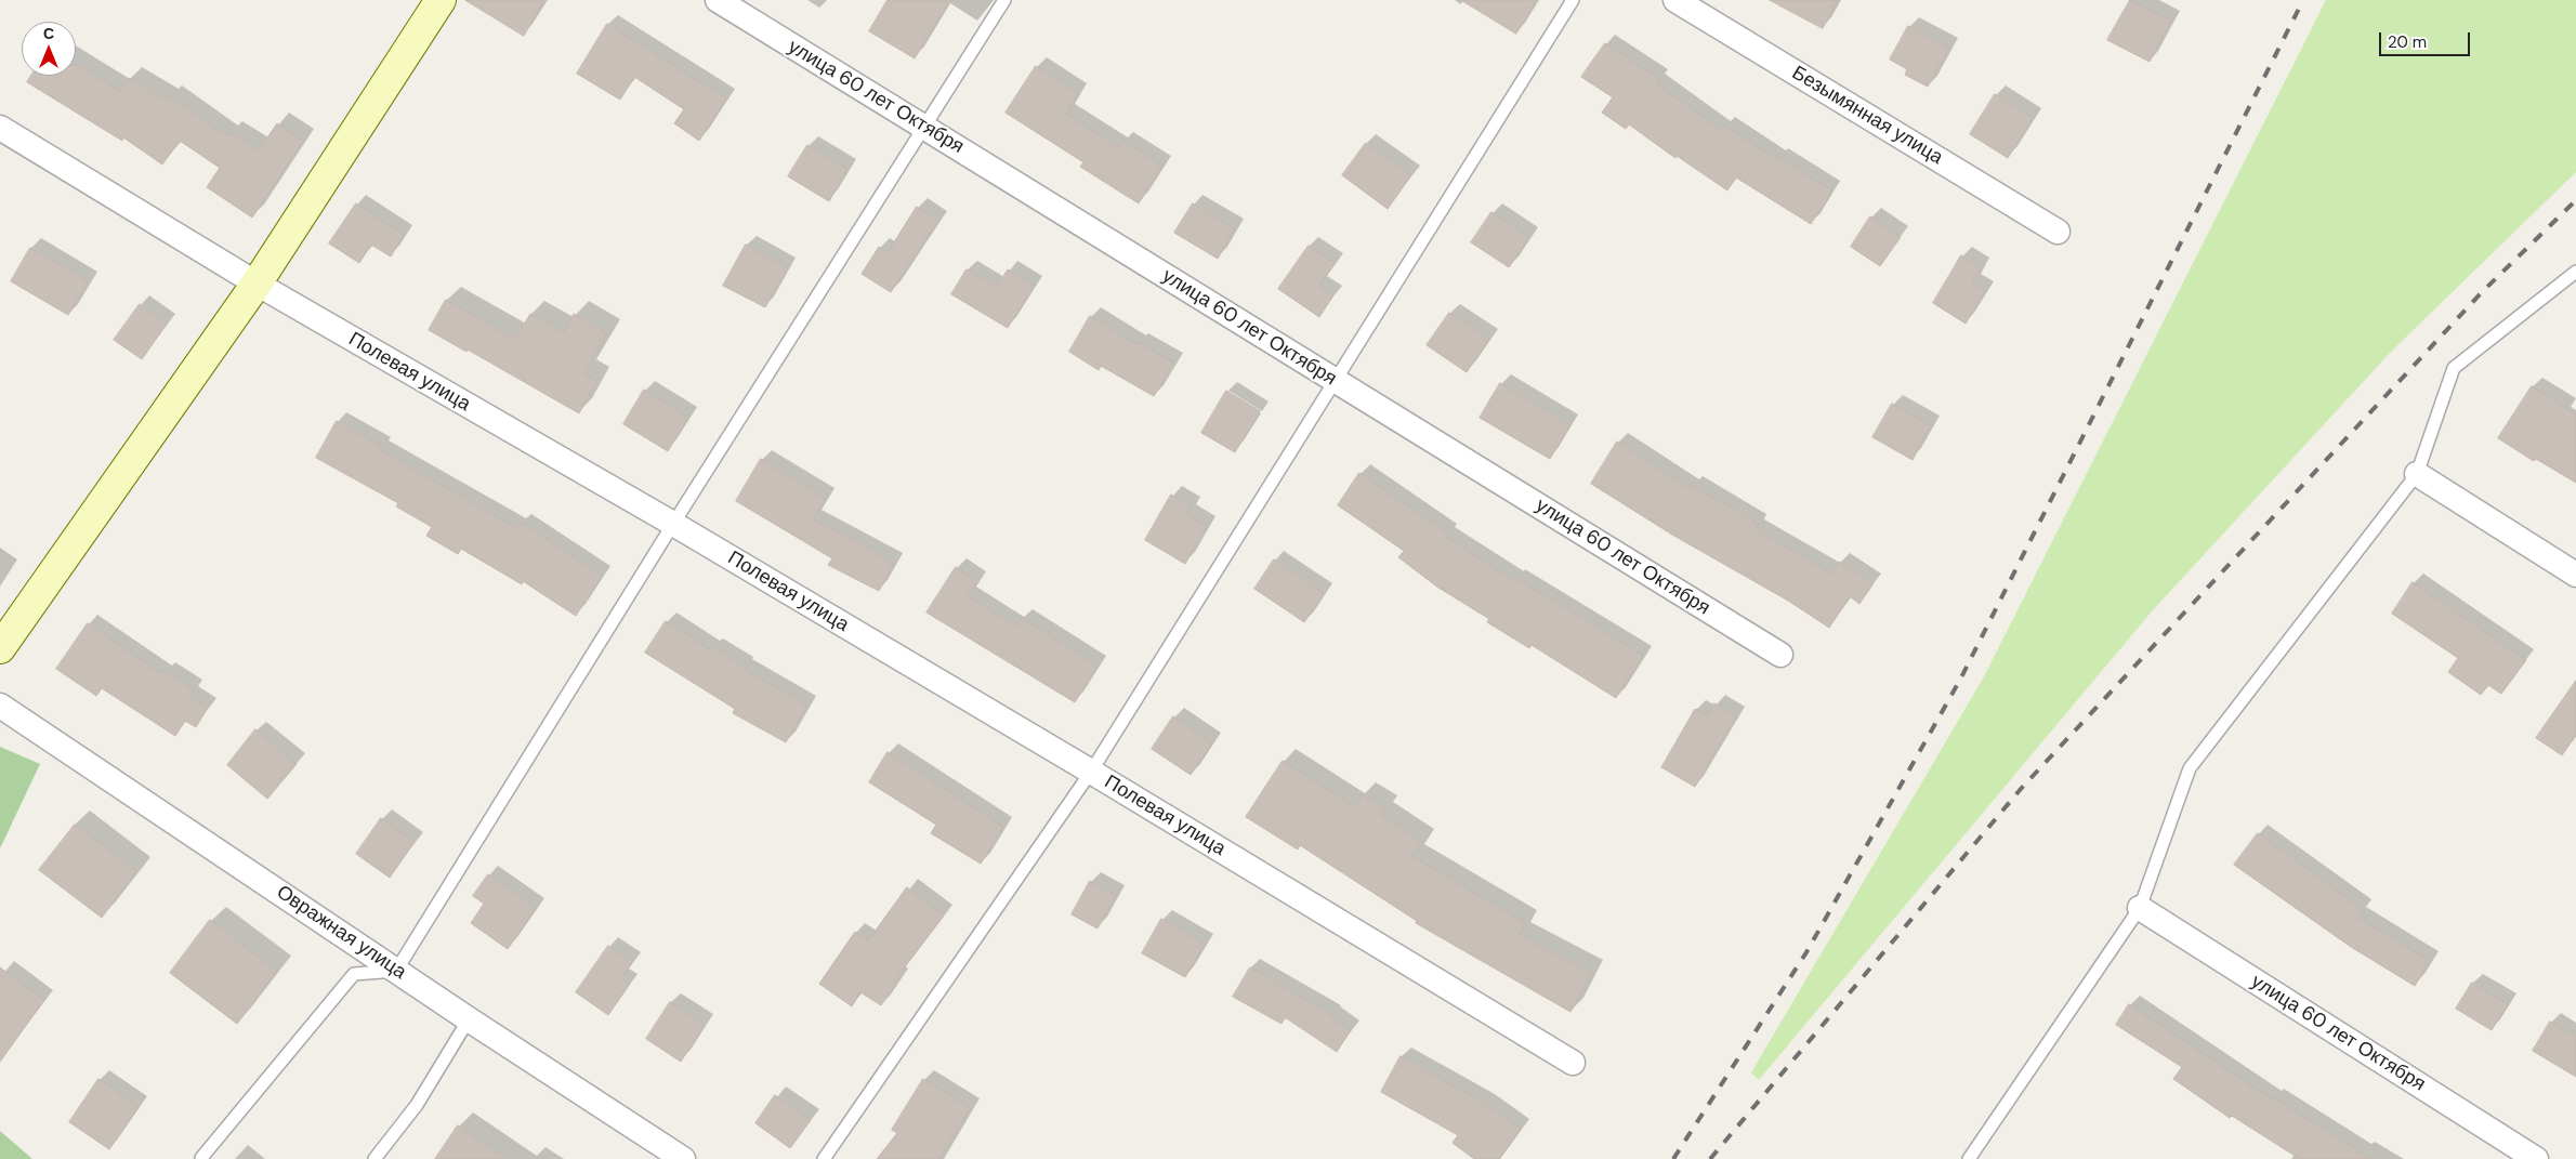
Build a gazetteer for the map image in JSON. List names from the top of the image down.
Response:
{
  "streets": {
    "street": [
      "улица 60 лет Октября",
      "Безымянная улица",
      "Полевая улица",
      "Овражная улица"
    ]
  },
  "scale_bar": "20 m",
  "north": "top"
}
